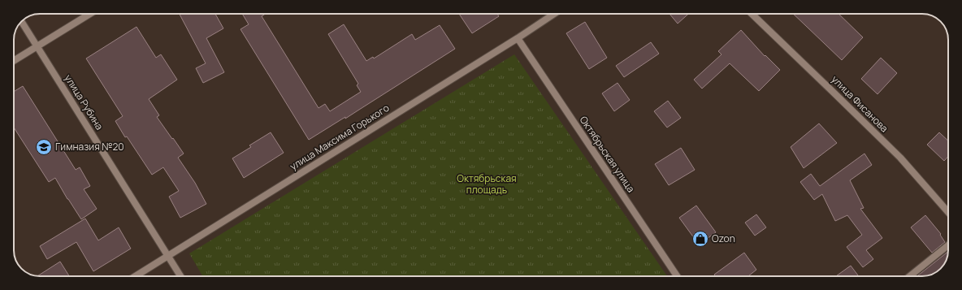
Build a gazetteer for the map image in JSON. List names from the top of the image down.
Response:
{
  "streets": {
    "street": [
      "улица Рубина",
      "улица Фисанова",
      "улица Максима Горького",
      "Октябрьская улица"
    ]
  },
  "crossings": [
    ["улица Рубина", "улица Максима Горького"],
    ["улица Максима Горького", "Октябрьская улица"]
  ],
  "parks": ["Октябрьская площадь"],
  "places": {
    "school or university": ["Гимназия №20"],
    "shop": ["Ozon"]
  }
}
